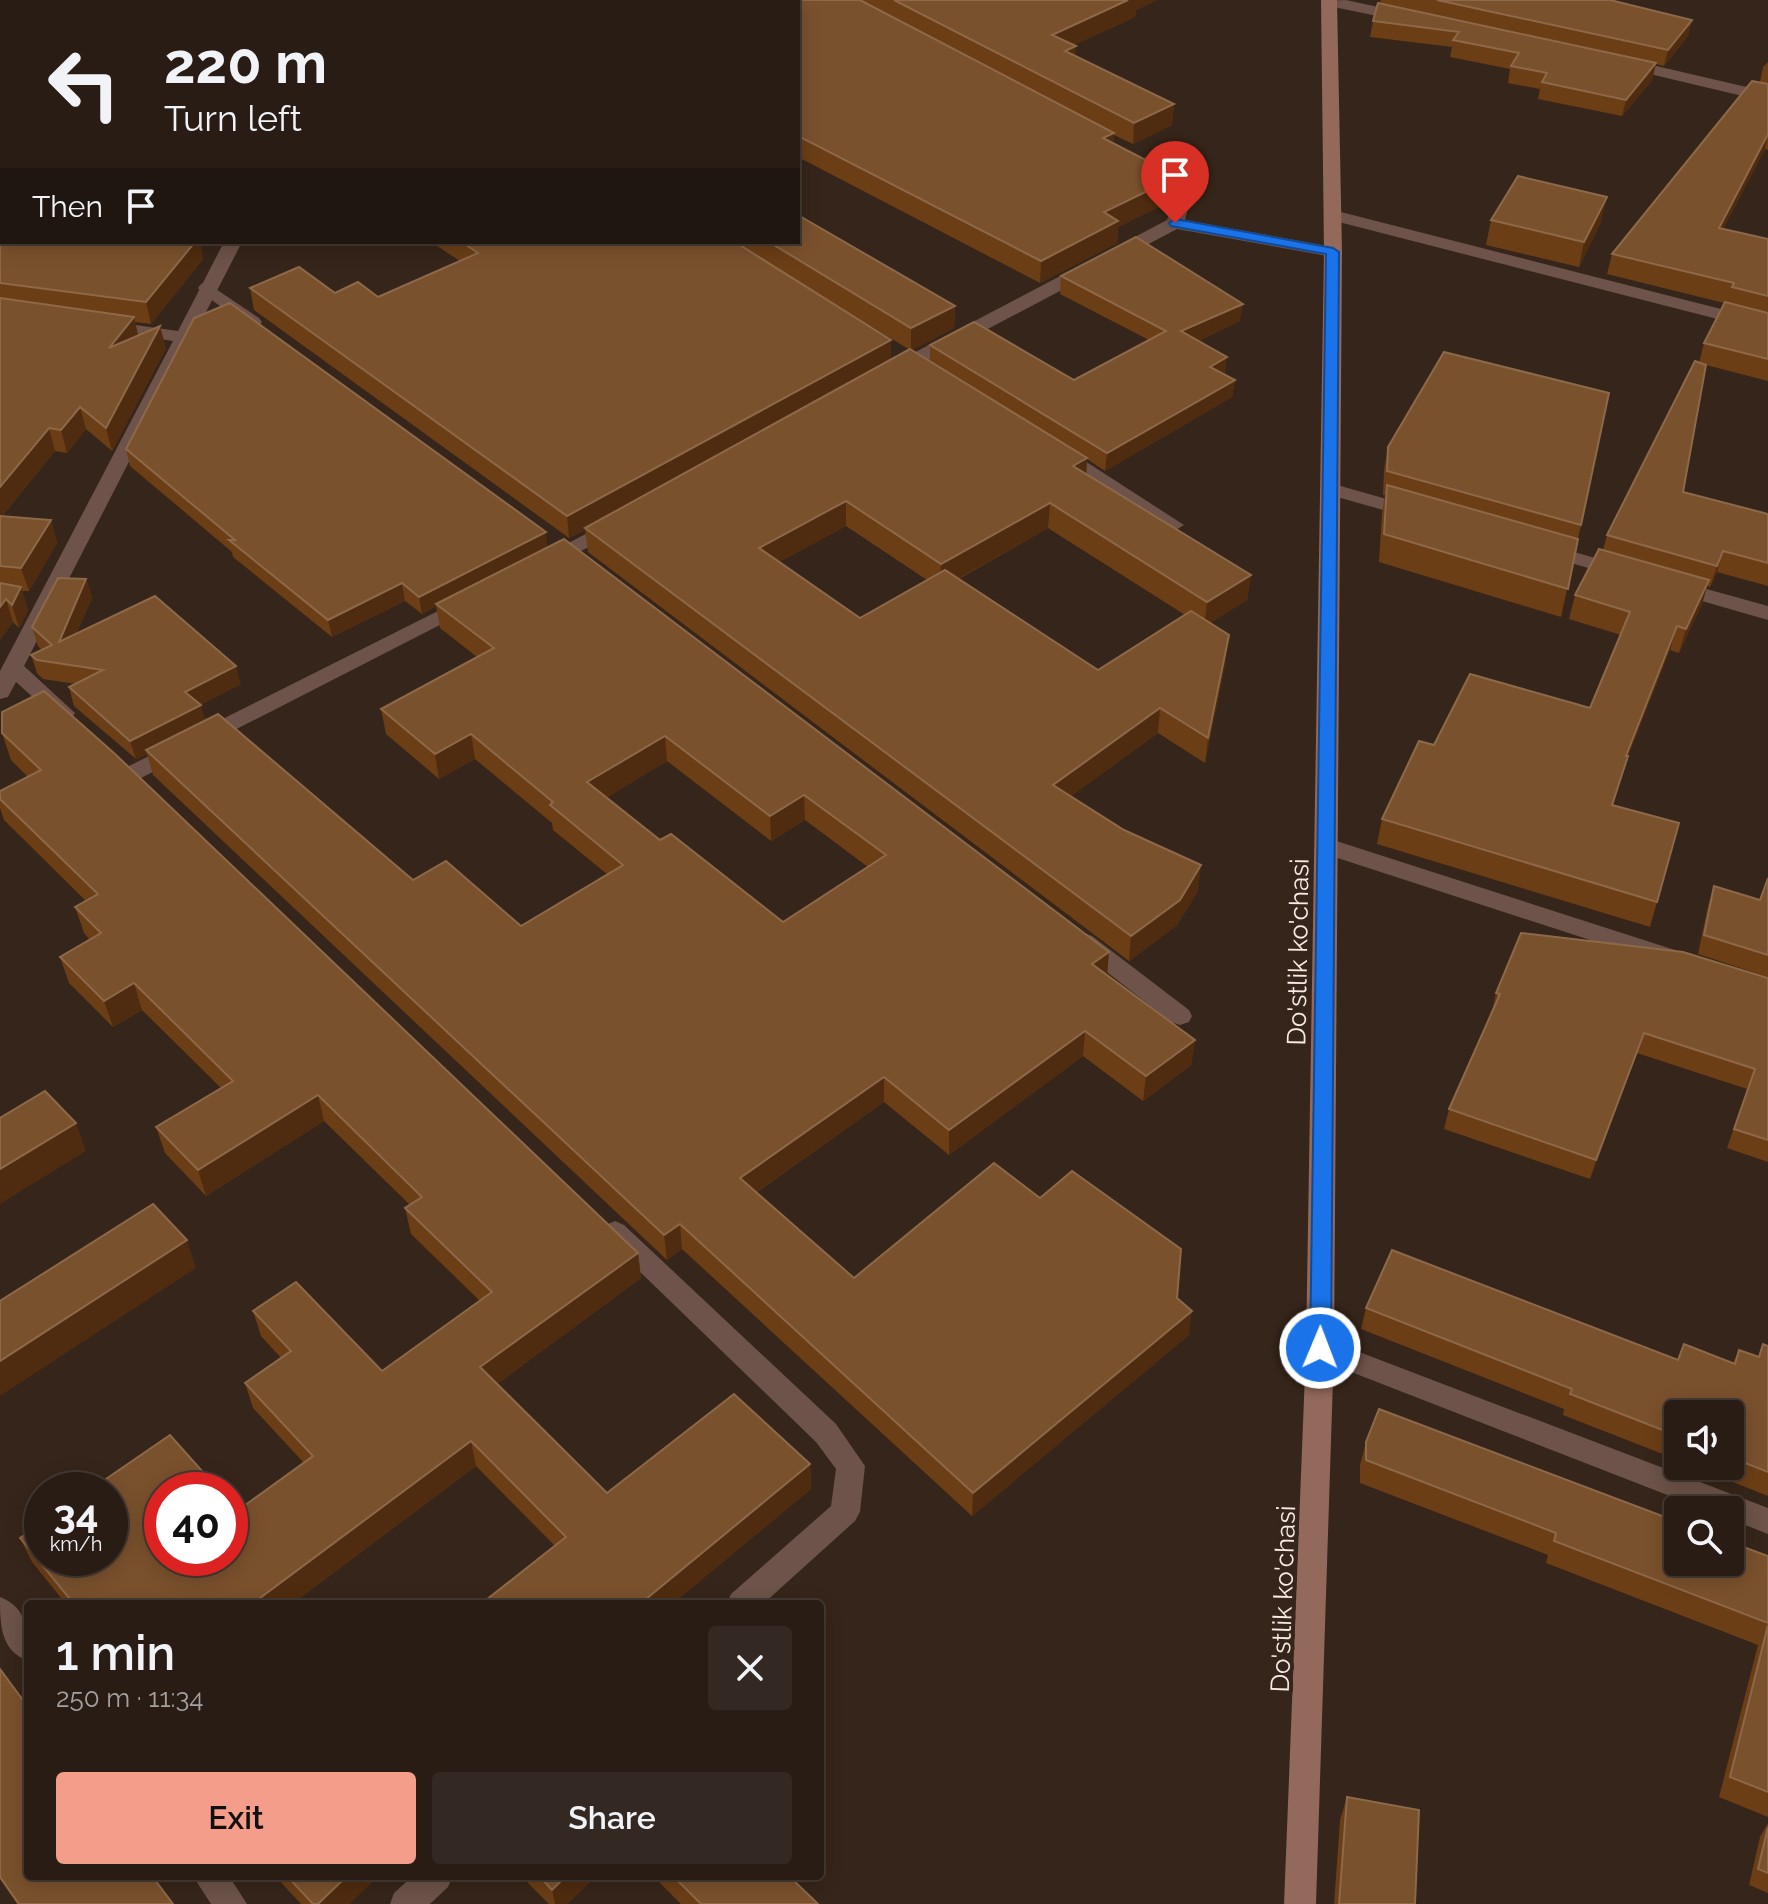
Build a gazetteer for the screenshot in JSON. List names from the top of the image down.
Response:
{
  "streets": {
    "street": ["Do'stlik ko'chasi"]
  },
  "page": {
    "turn": ["220 m", "Turn left"],
    "then": "Then",
    "speed": "34 km/h",
    "limit": "40",
    "heading": ["1 min", "250 m · 11:34"],
    "buttons": ["Exit", "Share"]
  }
}
